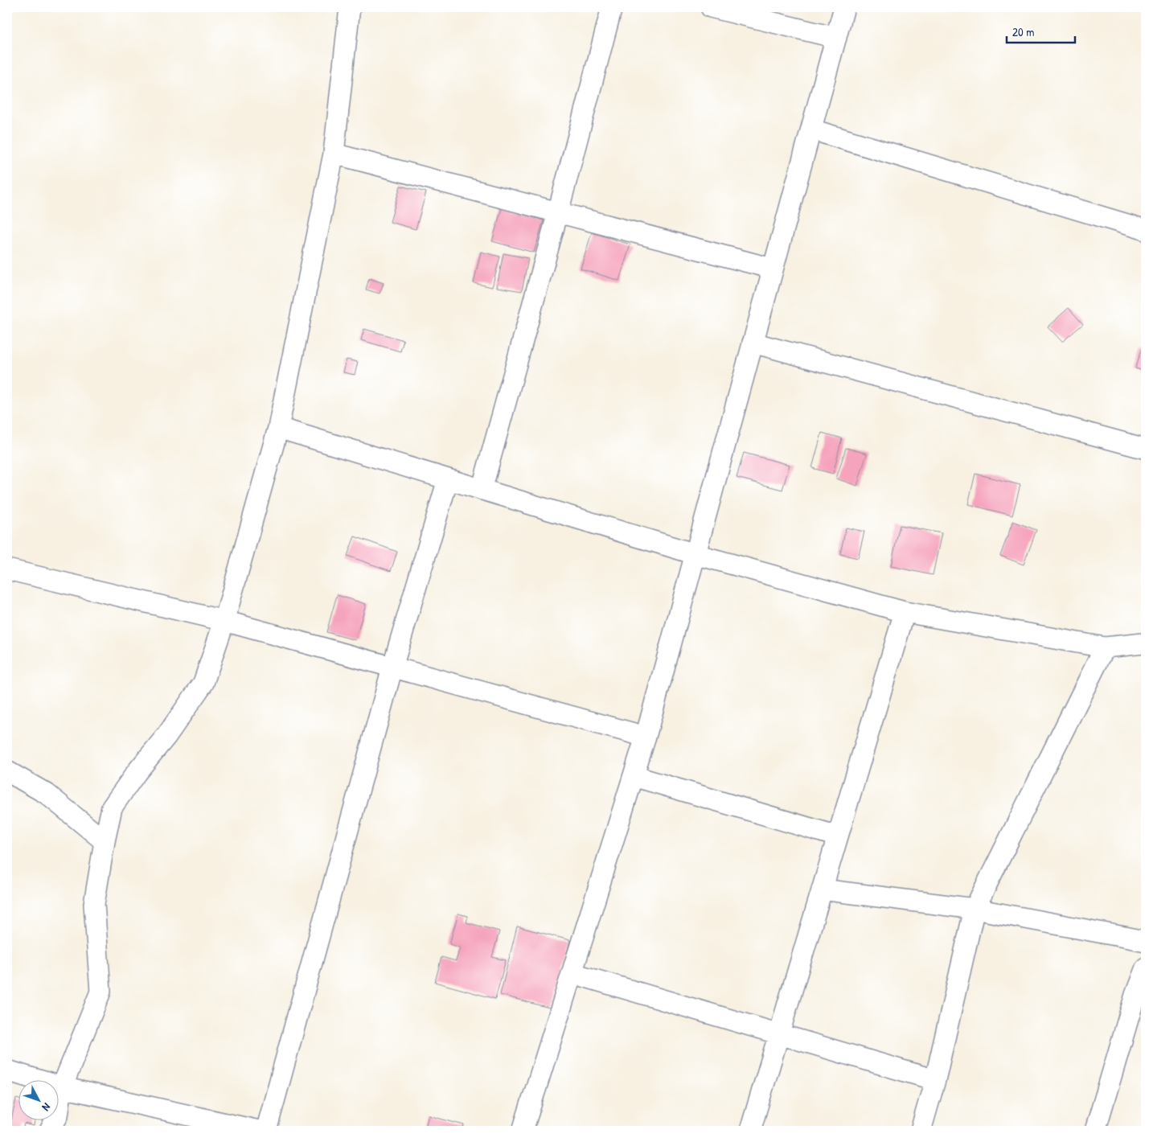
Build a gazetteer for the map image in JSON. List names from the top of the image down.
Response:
{
  "scale_bar": "20 m",
  "north": "bottom right"
}
